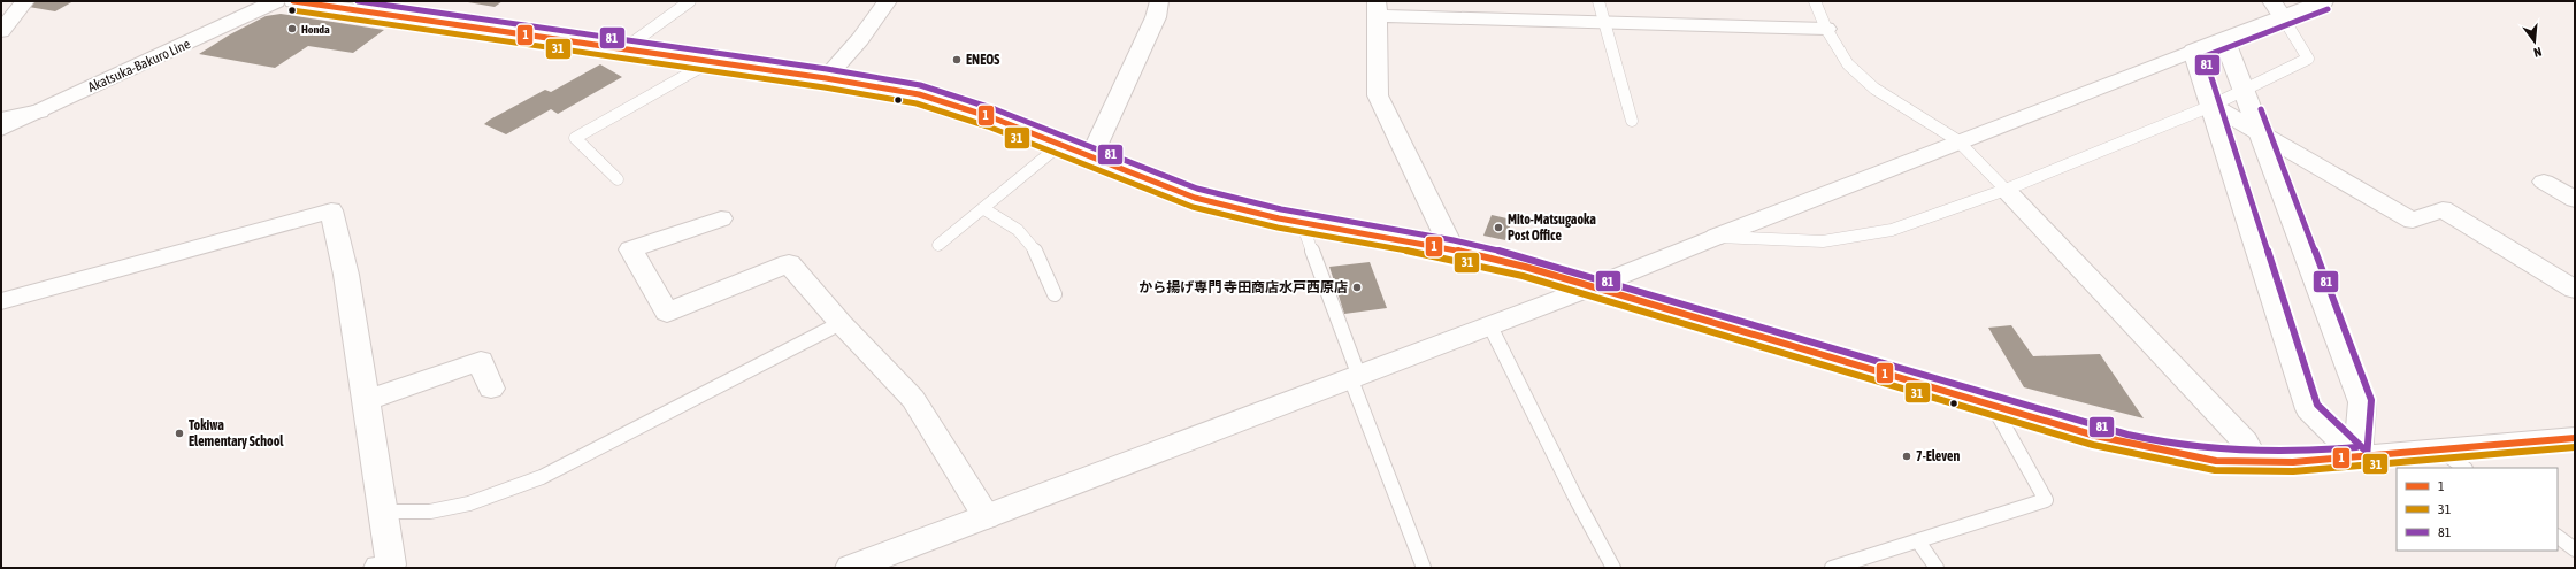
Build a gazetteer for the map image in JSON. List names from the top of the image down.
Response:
{
  "streets": {
    "main road": ["Akatsuka-Bakuro Line"]
  },
  "places": [
    "Honda",
    "ENEOS",
    "Mito-Matsugaoka Post Office",
    "から揚げ専門 寺田商店水戸西原店",
    "Tokiwa Elementary School",
    "7-Eleven"
  ],
  "lines": ["transit line 1", "transit line 81", "transit line 31"],
  "legend": ["1", "31", "81"],
  "north": "bottom"
}
